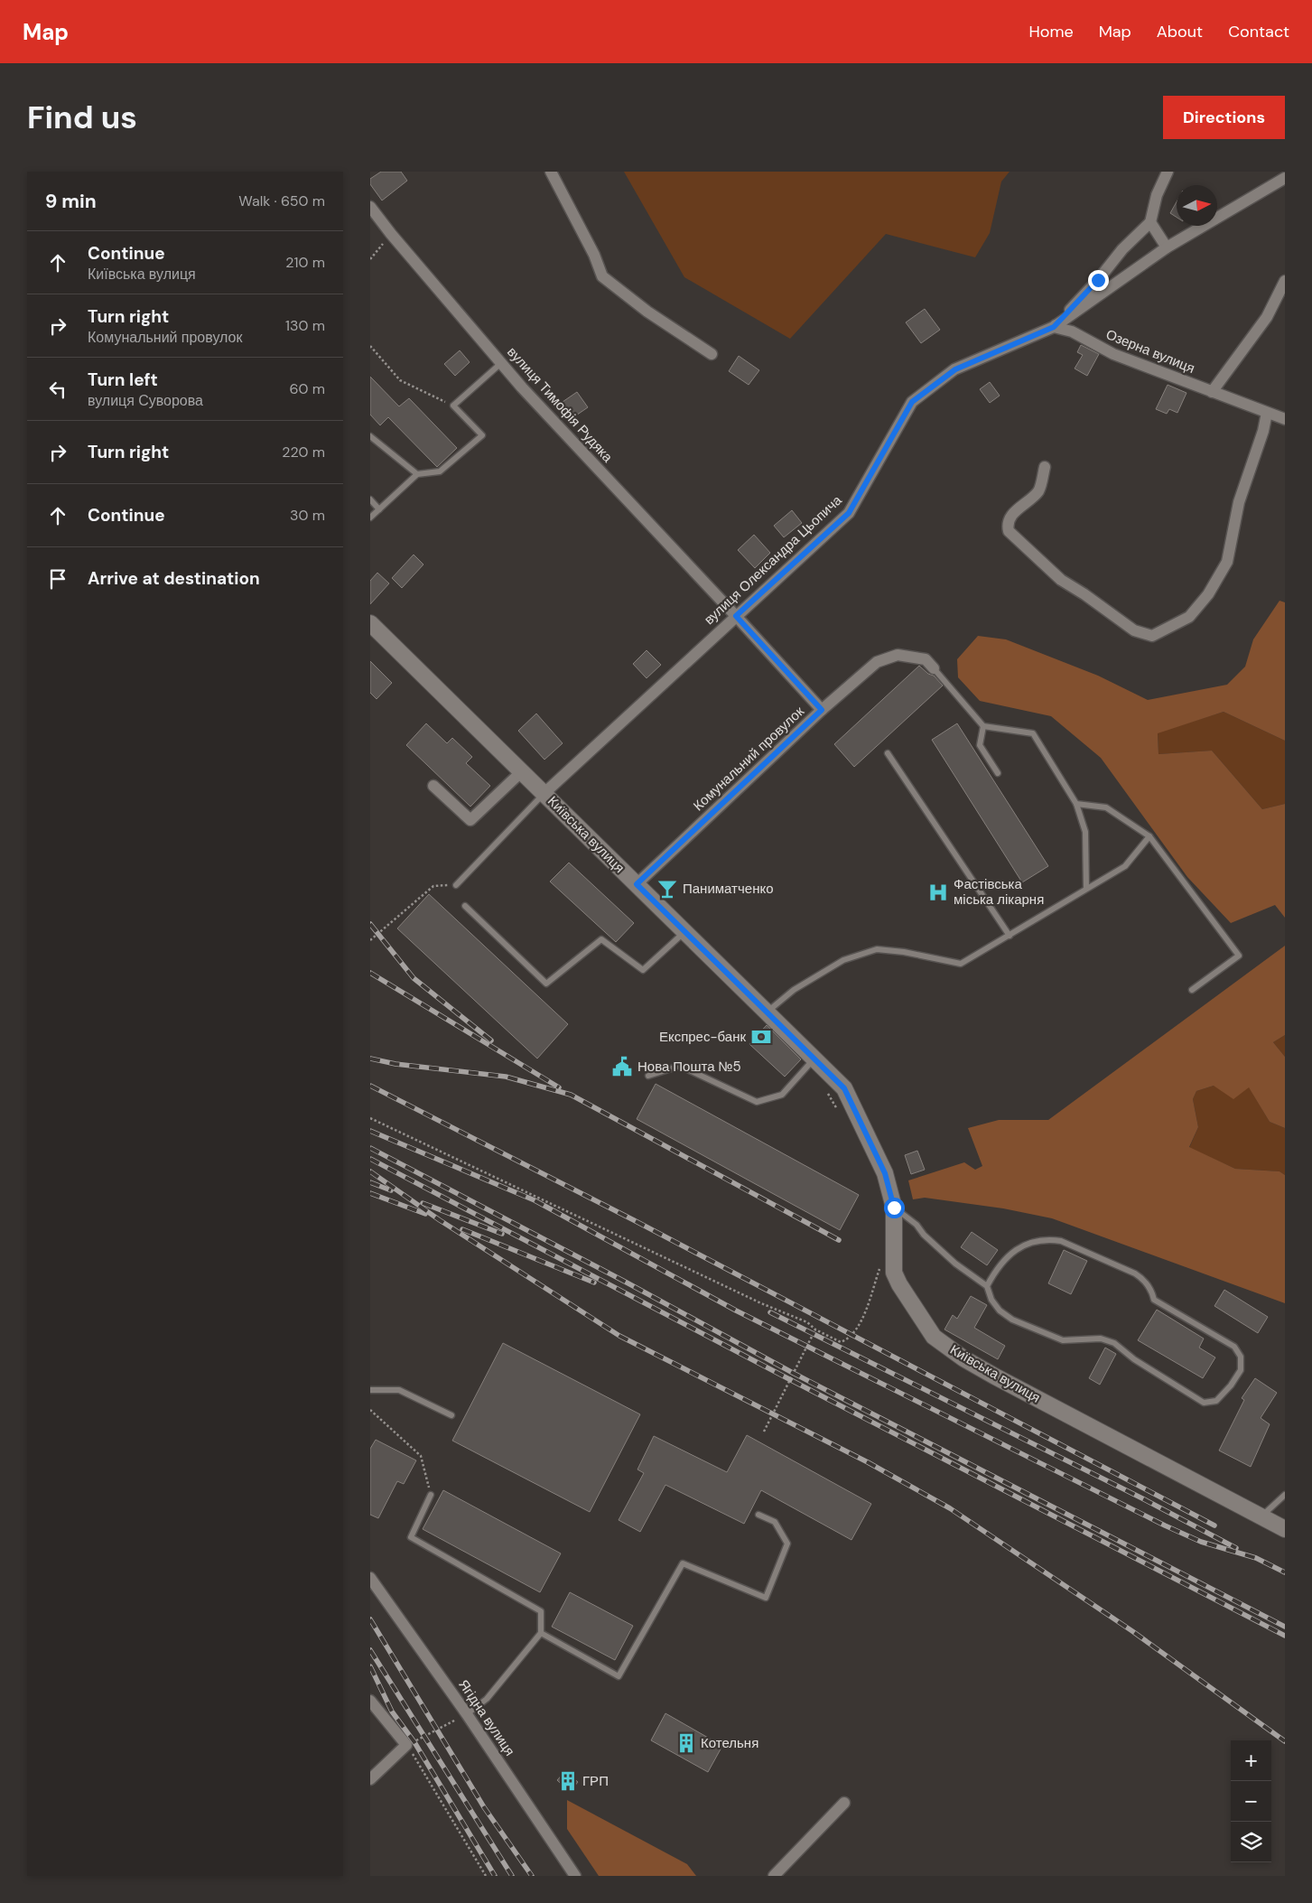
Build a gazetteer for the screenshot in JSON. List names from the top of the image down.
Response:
{
  "streets": {
    "main road": ["Київська вулиця"],
    "street": [
      "Озерна вулиця",
      "вулиця Тимофія Рудяка",
      "вулиця Олександра Цьопича",
      "Комунальний провулок",
      "Ягідна вулиця"
    ]
  },
  "crossings": [
    ["Озерна вулиця", "вулиця Олександра Цьопича"],
    ["вулиця Тимофія Рудяка", "вулиця Олександра Цьопича"],
    ["вулиця Тимофія Рудяка", "Комунальний провулок"],
    ["вулиця Олександра Цьопича", "Київська вулиця"],
    ["Комунальний провулок", "Київська вулиця"]
  ],
  "places": {
    "bar": ["Паниматченко"],
    "hospital": ["Фастівська міська лікарня"],
    "bank": ["Експрес-банк"],
    "public building": ["Нова Пошта №5"],
    "building": ["Котельня", "ГРП"]
  },
  "north": "right",
  "page": {
    "header": "Map",
    "nav": [
      "Home",
      "Map",
      "About",
      "Contact"
    ],
    "buttons": "Directions",
    "title": "Find us",
    "heading": ["9 min", "Walk · 650 m"],
    "list": [
      ["Continue", "Київська вулиця", "210 m"],
      ["Turn right", "Комунальний провулок", "130 m"],
      ["Turn left", "вулиця Суворова", "60 m"],
      ["Turn right", "220 m"],
      ["Continue", "30 m"],
      "Arrive at destination"
    ],
    "map_buttons": ["+", "−"]
  }
}
